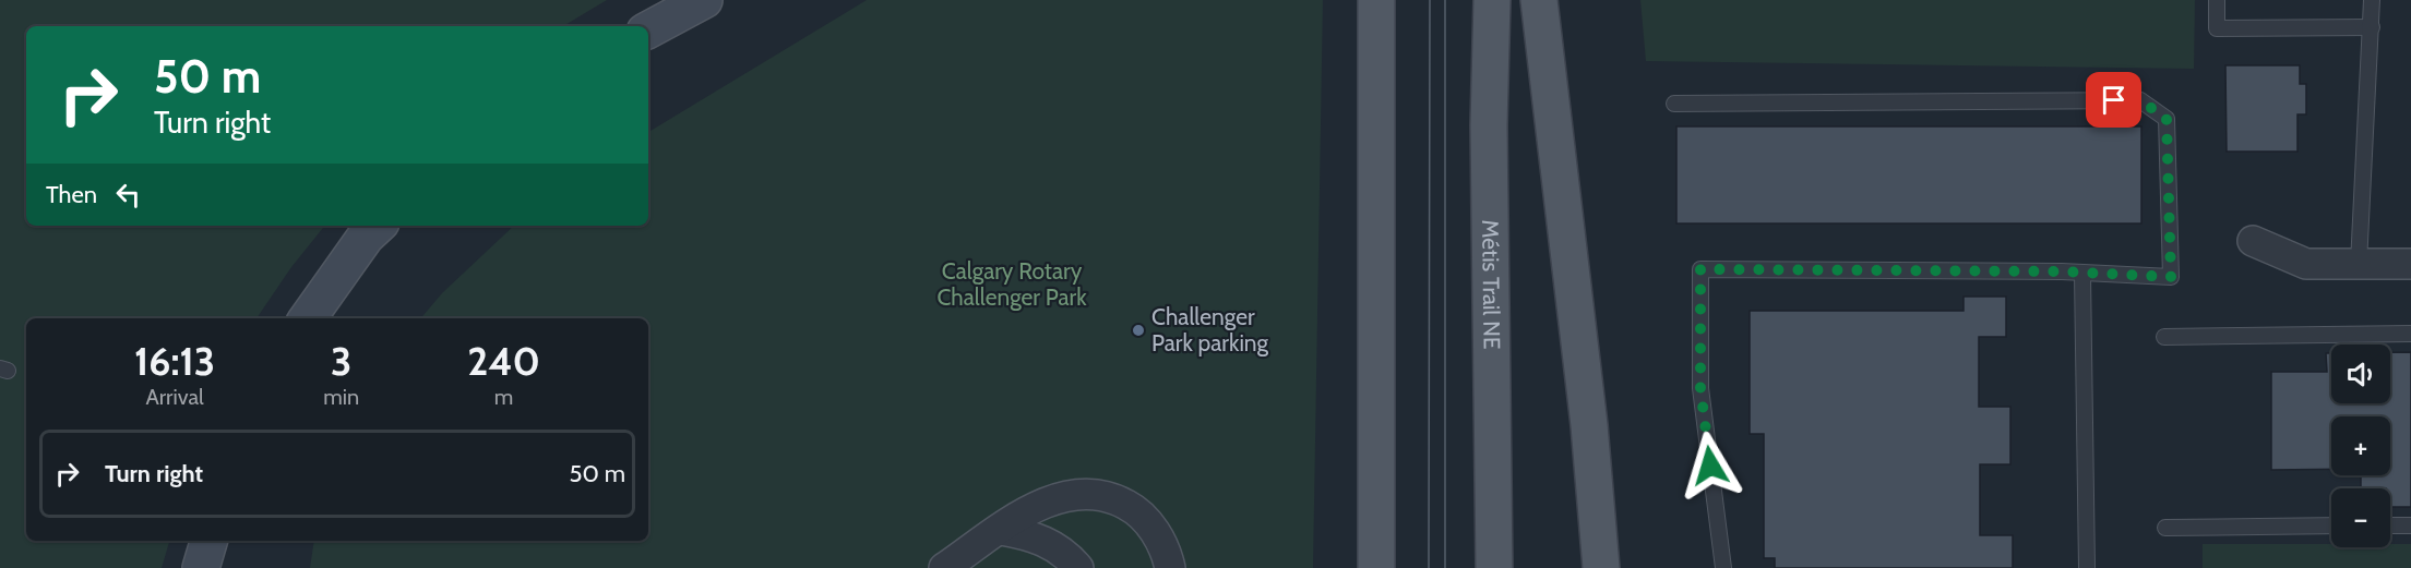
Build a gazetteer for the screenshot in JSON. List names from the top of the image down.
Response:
{
  "streets": {
    "main road": ["Métis Trail NE"]
  },
  "parks": ["Calgary Rotary Challenger Park"],
  "places": ["Challenger Park parking"],
  "page": {
    "turn": ["50 m", "Turn right"],
    "then": "Then",
    "eta": [
      "16:13",
      "Arrival",
      "3",
      "min",
      "240",
      "m"
    ],
    "map_buttons": ["+", "−"],
    "list": [
      {
        "name": "Turn right",
        "value": "50 m"
      }
    ]
  }
}
